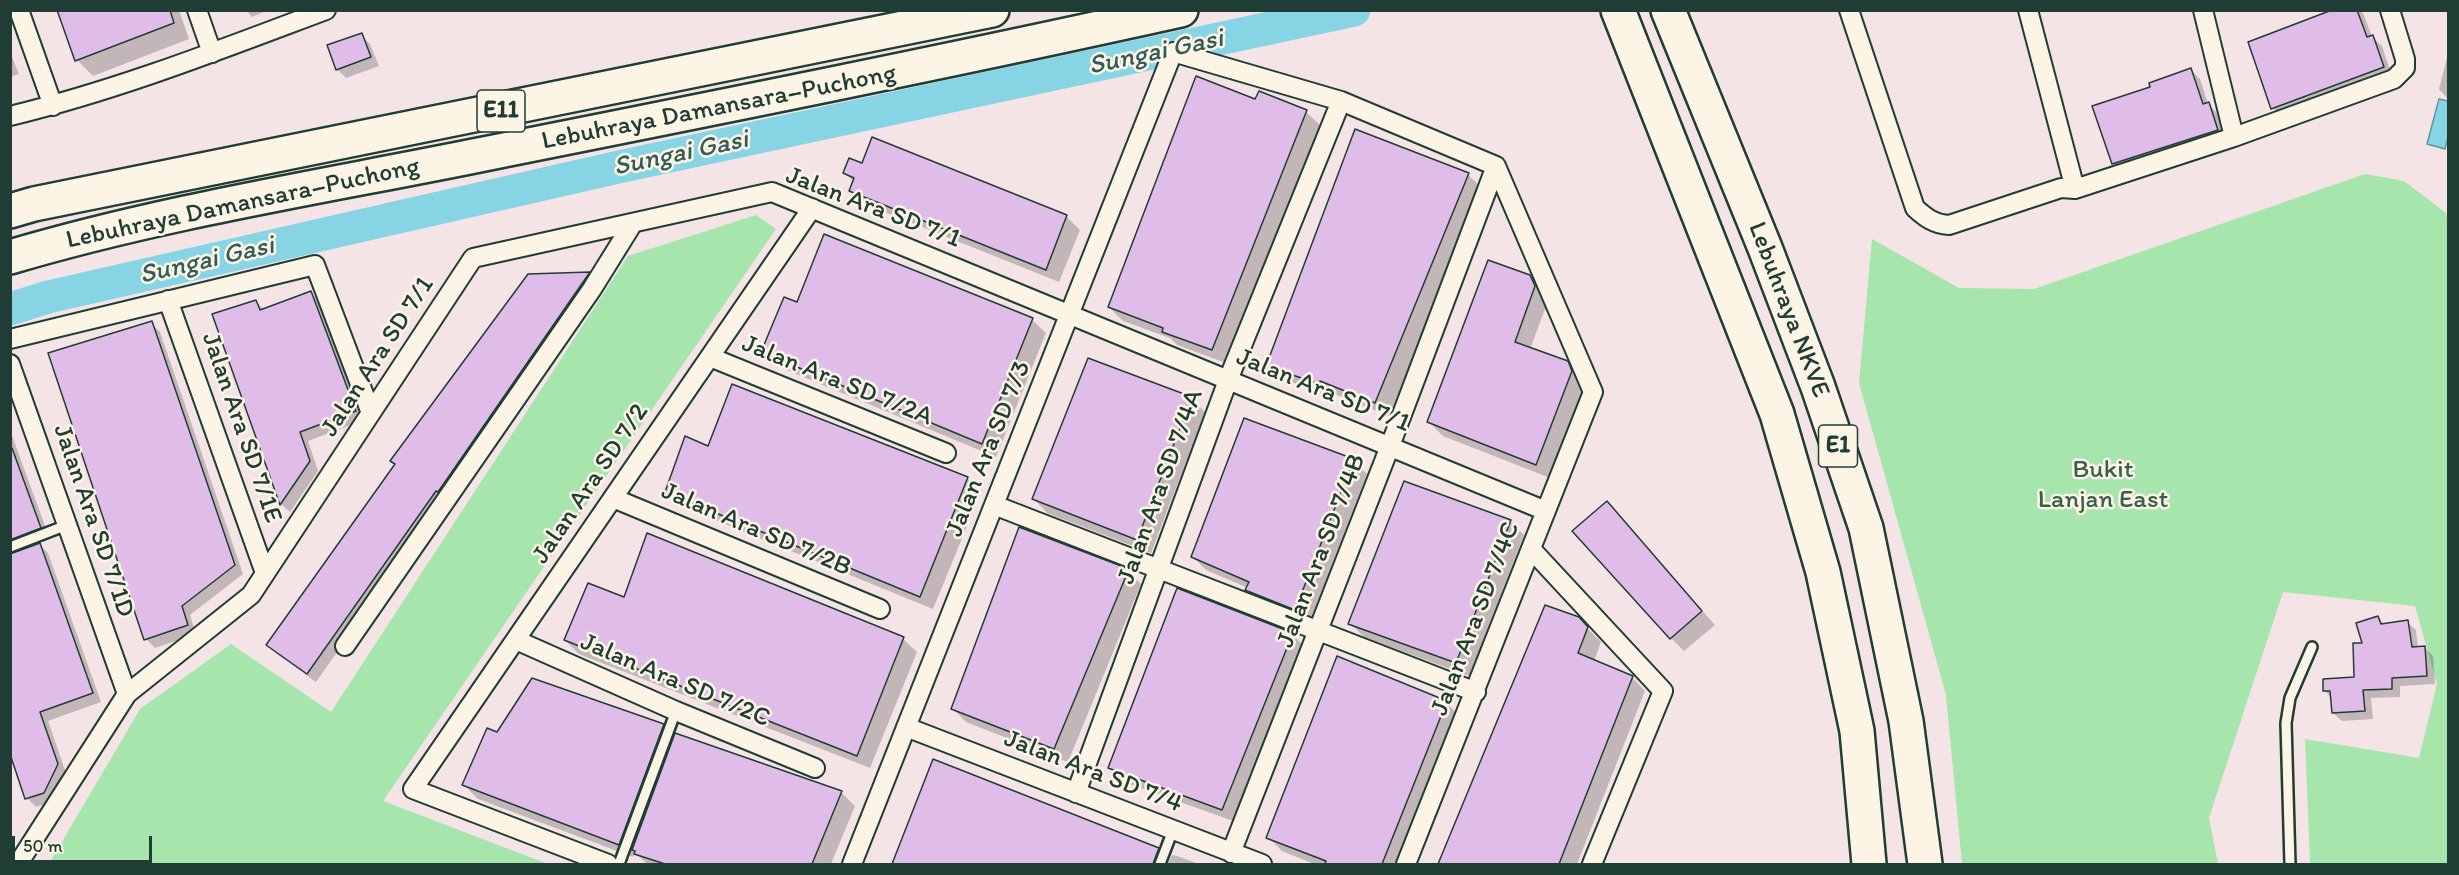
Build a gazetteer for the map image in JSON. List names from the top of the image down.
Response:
{
  "streets": {
    "highway": [
      "Lebuhraya Damansara–Puchong",
      "E11",
      "Lebuhraya NKVE",
      "E1"
    ],
    "street": [
      "Jalan Ara SD 7/1",
      "Jalan Ara SD 7/2A",
      "Jalan Ara SD 7/1E",
      "Jalan Ara SD 7/3",
      "Jalan Ara SD 7/2",
      "Jalan Ara SD 7/4A",
      "Jalan Ara SD 7/1D",
      "Jalan Ara SD 7/2B",
      "Jalan Ara SD 7/4B",
      "Jalan Ara SD 7/4C",
      "Jalan Ara SD 7/2C",
      "Jalan Ara SD 7/4"
    ]
  },
  "crossings": [
    ["Jalan Ara SD 7/1", "Jalan Ara SD 7/1E"],
    ["Jalan Ara SD 7/1", "Jalan Ara SD 7/3"],
    ["Jalan Ara SD 7/1", "Jalan Ara SD 7/2"],
    ["Jalan Ara SD 7/1", "Jalan Ara SD 7/4A"],
    ["Jalan Ara SD 7/1", "Jalan Ara SD 7/1D"],
    ["Jalan Ara SD 7/1", "Jalan Ara SD 7/4B"],
    ["Jalan Ara SD 7/1", "Jalan Ara SD 7/4C"],
    ["Jalan Ara SD 7/2A", "Jalan Ara SD 7/2"],
    ["Jalan Ara SD 7/3", "Jalan Ara SD 7/4A"],
    ["Jalan Ara SD 7/3", "Jalan Ara SD 7/4"],
    ["Jalan Ara SD 7/2", "Jalan Ara SD 7/2B"],
    ["Jalan Ara SD 7/2", "Jalan Ara SD 7/2C"],
    ["Jalan Ara SD 7/4A", "Jalan Ara SD 7/4"],
    ["Jalan Ara SD 7/4B", "Jalan Ara SD 7/4C"],
    ["Jalan Ara SD 7/4B", "Jalan Ara SD 7/4"]
  ],
  "water": ["Sungai Gasi"],
  "parks": ["Bukit Lanjan East"],
  "scale_bar": "50 m"
}
